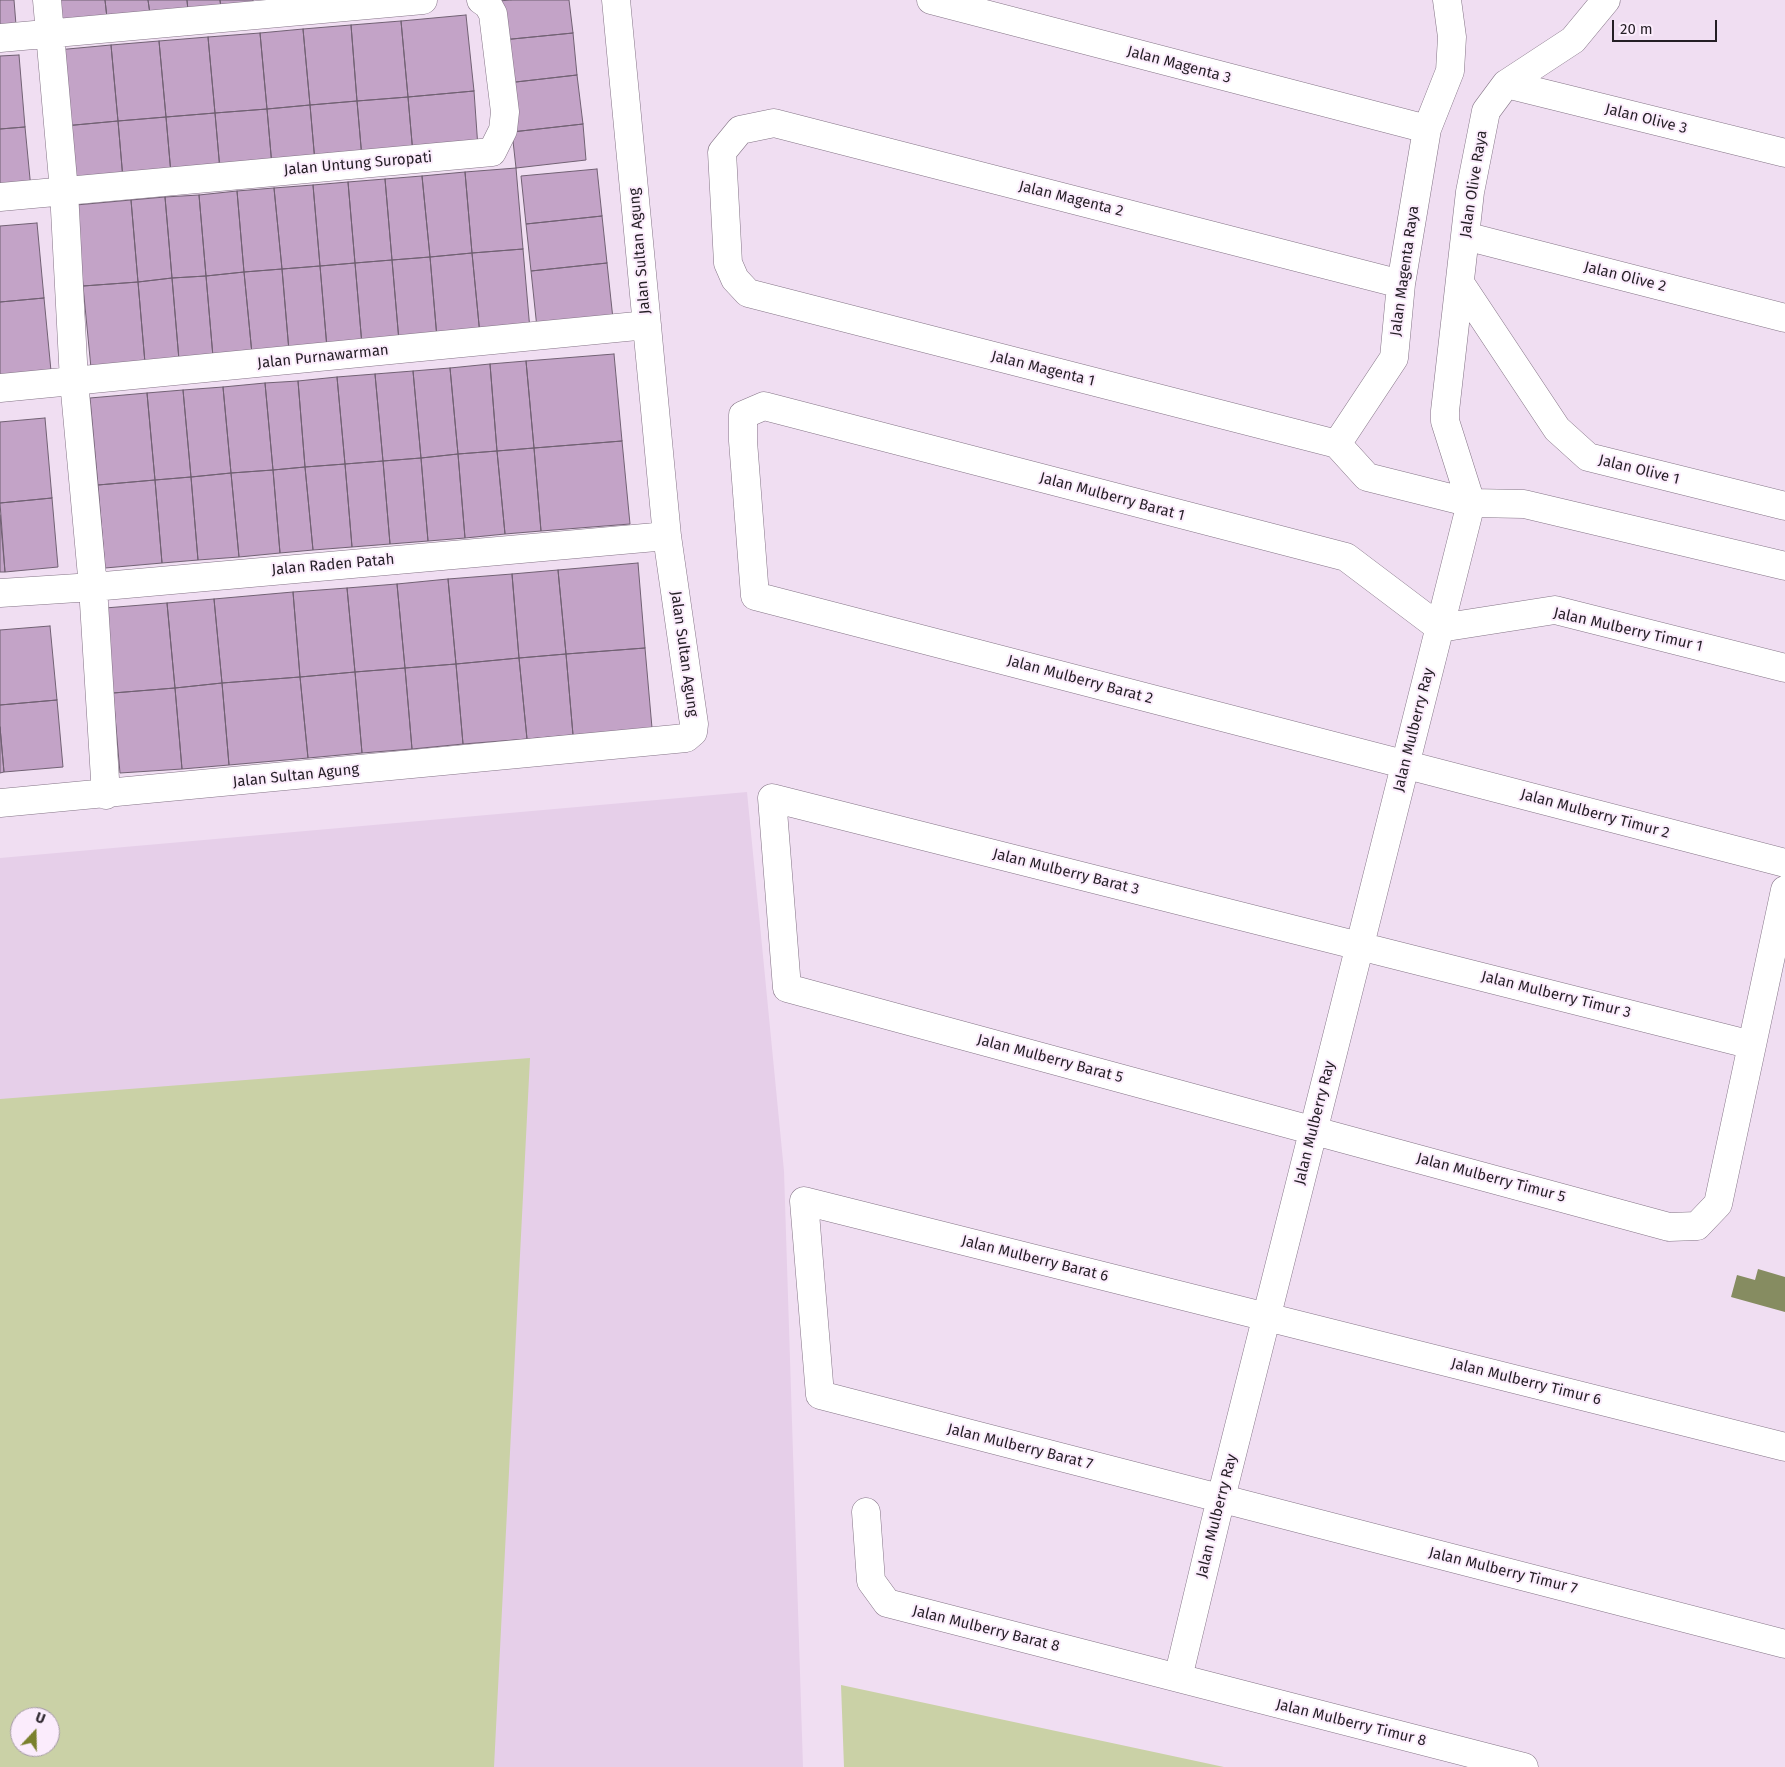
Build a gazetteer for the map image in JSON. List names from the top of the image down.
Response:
{
  "streets": {
    "street": [
      "Jalan Magenta 3",
      "Jalan Olive 3",
      "Jalan Untung Suropati",
      "Jalan Olive Raya",
      "Jalan Magenta 2",
      "Jalan Sultan Agung",
      "Jalan Magenta Raya",
      "Jalan Olive 2",
      "Jalan Purnawarman",
      "Jalan Magenta 1",
      "Jalan Olive 1",
      "Jalan Mulberry Barat 1",
      "Jalan Raden Patah",
      "Jalan Mulberry Timur 1",
      "Jalan Mulberry Barat 2",
      "Jalan Mulberry Ray",
      "Jalan Mulberry Timur 2",
      "Jalan Mulberry Barat 3",
      "Jalan Mulberry Timur 3",
      "Jalan Mulberry Barat 5",
      "Jalan Mulberry Timur 5",
      "Jalan Mulberry Barat 6",
      "Jalan Mulberry Timur 6",
      "Jalan Mulberry Barat 7",
      "Jalan Mulberry Timur 7",
      "Jalan Mulberry Barat 8",
      "Jalan Mulberry Timur 8"
    ]
  },
  "crossings": [
    ["Jalan Magenta 3", "Jalan Magenta Raya"],
    ["Jalan Olive 3", "Jalan Olive Raya"],
    ["Jalan Olive Raya", "Jalan Olive 2"],
    ["Jalan Olive Raya", "Jalan Olive 1"],
    ["Jalan Olive Raya", "Jalan Mulberry Ray"],
    ["Jalan Magenta 2", "Jalan Magenta Raya"],
    ["Jalan Magenta 2", "Jalan Magenta 1"],
    ["Jalan Sultan Agung", "Jalan Purnawarman"],
    ["Jalan Sultan Agung", "Jalan Raden Patah"],
    ["Jalan Magenta Raya", "Jalan Magenta 1"],
    ["Jalan Mulberry Barat 1", "Jalan Mulberry Timur 1"],
    ["Jalan Mulberry Barat 1", "Jalan Mulberry Barat 2"],
    ["Jalan Mulberry Barat 1", "Jalan Mulberry Ray"],
    ["Jalan Mulberry Timur 1", "Jalan Mulberry Ray"],
    ["Jalan Mulberry Barat 2", "Jalan Mulberry Ray"],
    ["Jalan Mulberry Barat 2", "Jalan Mulberry Timur 2"],
    ["Jalan Mulberry Ray", "Jalan Mulberry Timur 2"],
    ["Jalan Mulberry Ray", "Jalan Mulberry Barat 3"],
    ["Jalan Mulberry Ray", "Jalan Mulberry Timur 3"],
    ["Jalan Mulberry Ray", "Jalan Mulberry Barat 5"],
    ["Jalan Mulberry Ray", "Jalan Mulberry Timur 5"],
    ["Jalan Mulberry Ray", "Jalan Mulberry Barat 6"],
    ["Jalan Mulberry Ray", "Jalan Mulberry Timur 6"],
    ["Jalan Mulberry Ray", "Jalan Mulberry Barat 7"],
    ["Jalan Mulberry Ray", "Jalan Mulberry Timur 7"],
    ["Jalan Mulberry Ray", "Jalan Mulberry Barat 8"],
    ["Jalan Mulberry Ray", "Jalan Mulberry Timur 8"],
    ["Jalan Mulberry Barat 3", "Jalan Mulberry Timur 3"],
    ["Jalan Mulberry Barat 3", "Jalan Mulberry Barat 5"],
    ["Jalan Mulberry Timur 3", "Jalan Mulberry Timur 5"],
    ["Jalan Mulberry Barat 5", "Jalan Mulberry Timur 5"],
    ["Jalan Mulberry Barat 6", "Jalan Mulberry Timur 6"],
    ["Jalan Mulberry Barat 6", "Jalan Mulberry Barat 7"],
    ["Jalan Mulberry Barat 7", "Jalan Mulberry Timur 7"],
    ["Jalan Mulberry Barat 8", "Jalan Mulberry Timur 8"]
  ],
  "scale_bar": "20 m",
  "north": "top"
}
